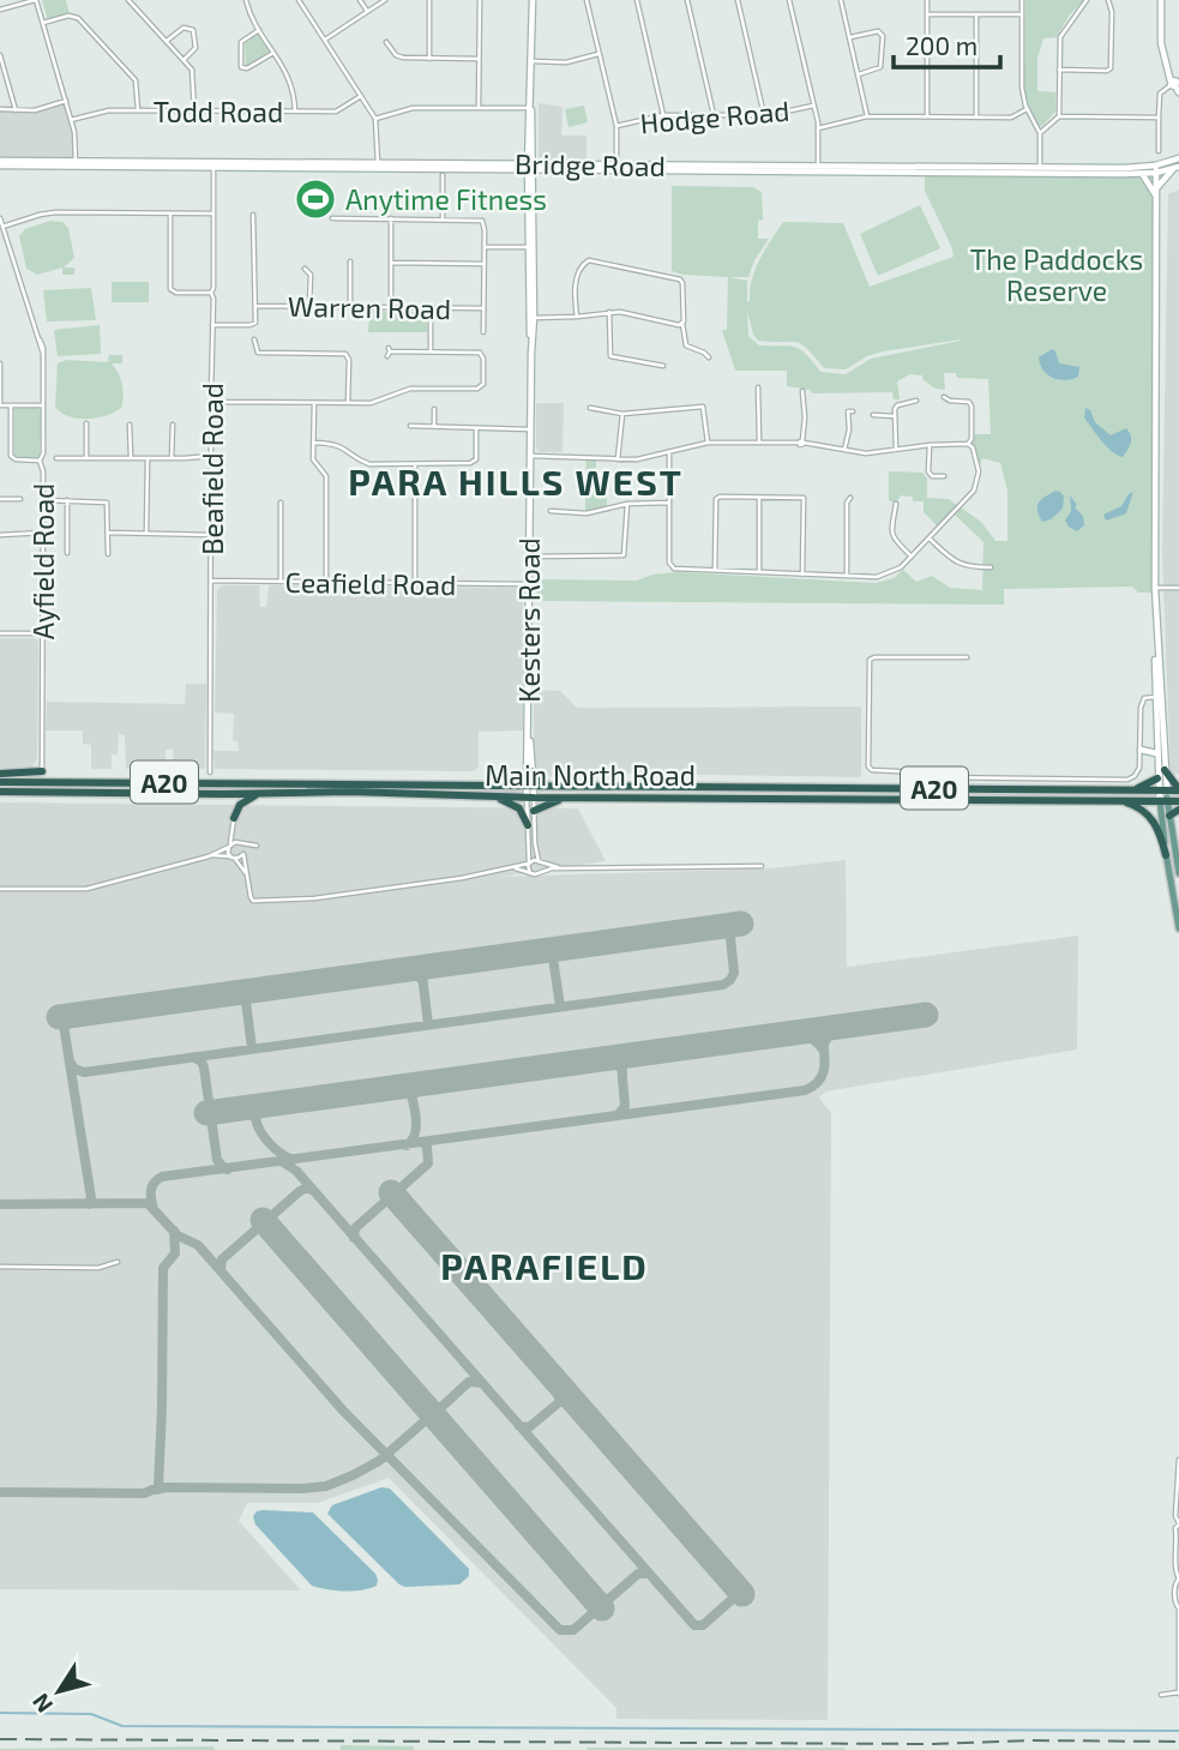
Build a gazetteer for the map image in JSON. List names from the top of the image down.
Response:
{
  "streets": {
    "highway": ["Main North Road", "A20"],
    "main road": ["Bridge Road", "Kesters Road"],
    "street": [
      "Todd Road",
      "Hodge Road",
      "Warren Road",
      "Beafield Road",
      "Ayfield Road",
      "Ceafield Road"
    ]
  },
  "crossings": [
    ["Bridge Road", "Beafield Road"],
    ["Bridge Road", "Kesters Road"],
    ["Beafield Road", "Ceafield Road"],
    ["Ceafield Road", "Kesters Road"],
    ["Kesters Road", "Main North Road"]
  ],
  "districts": ["PARA HILLS WEST", "PARAFIELD"],
  "parks": ["The Paddocks Reserve"],
  "places": {
    "sports": ["Anytime Fitness"]
  },
  "scale_bar": "200 m",
  "north": "bottom left"
}
